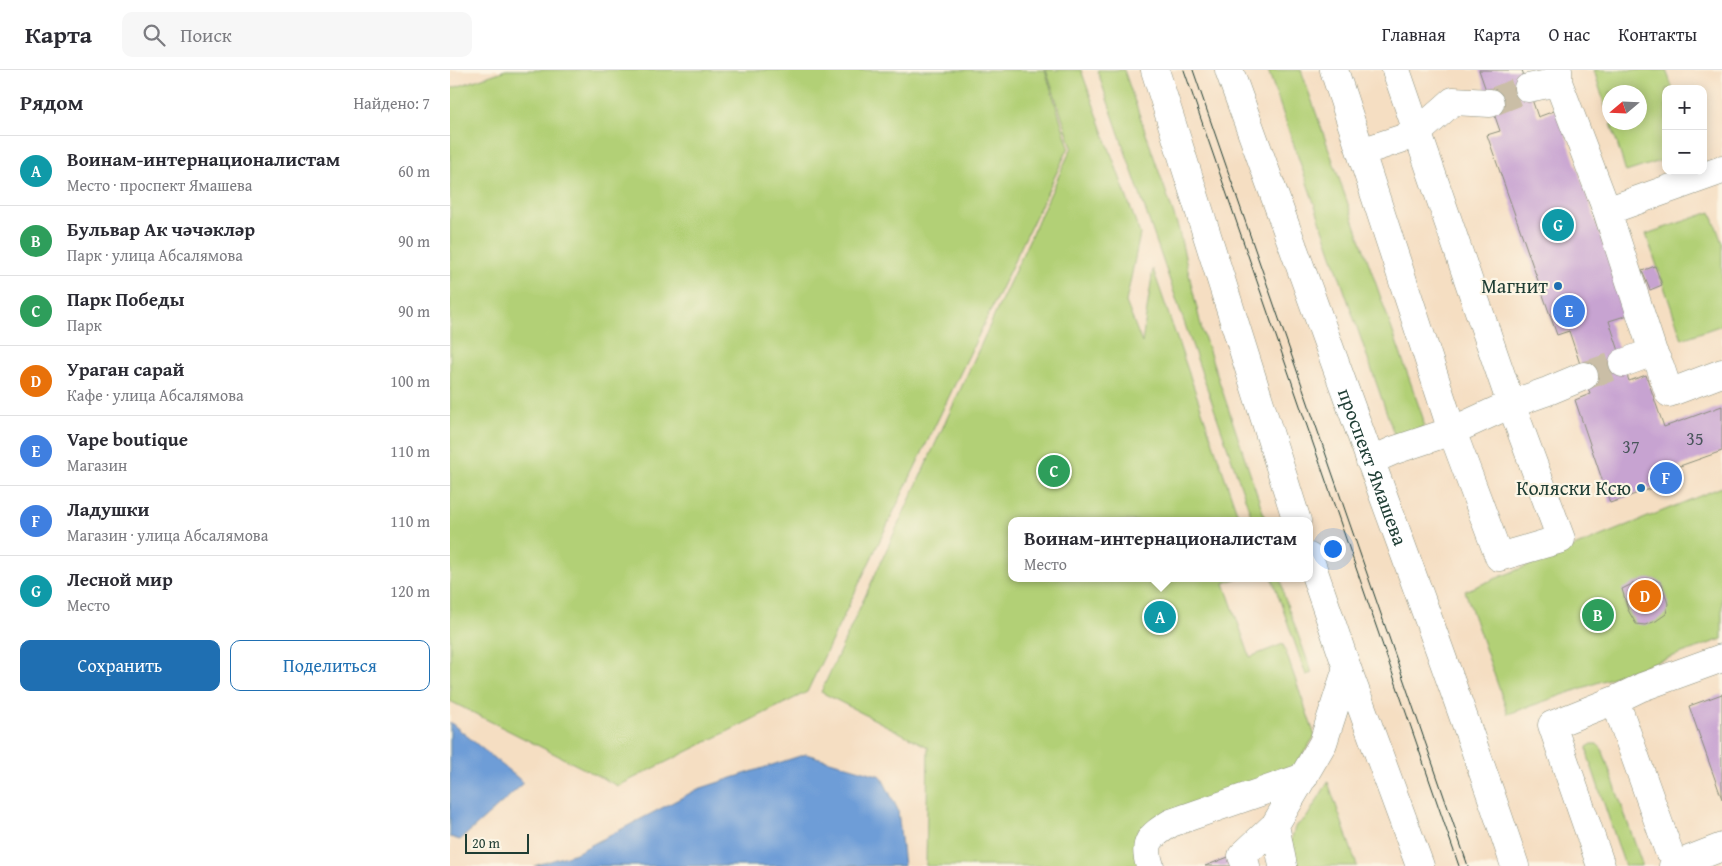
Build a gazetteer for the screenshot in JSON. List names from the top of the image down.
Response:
{
  "streets": {
    "main road": ["проспект Ямашева"]
  },
  "places": ["Магнит", "Коляски Ксю"],
  "house_numbers": ["35", "37"],
  "scale_bar": "20 m",
  "north": "left",
  "page": {
    "header": "Карта",
    "search": "Поиск",
    "nav": [
      "Главная",
      "Карта",
      "О нас",
      "Контакты"
    ],
    "heading": ["Рядом", "Найдено: 7"],
    "map_buttons": ["+", "−"],
    "list": [
      {
        "mark": "A",
        "name": "Воинам-интернационалистам",
        "note": "Место · проспект Ямашева",
        "value": "60 m"
      },
      {
        "mark": "B",
        "name": "Бульвар Ак чәчәкләр",
        "note": "Парк · улица Абсалямова",
        "value": "90 m"
      },
      {
        "mark": "C",
        "name": "Парк Победы",
        "note": "Парк",
        "value": "90 m"
      },
      {
        "mark": "D",
        "name": "Ураган сарай",
        "note": "Кафе · улица Абсалямова",
        "value": "100 m"
      },
      {
        "mark": "E",
        "name": "Vape boutique",
        "note": "Магазин",
        "value": "110 m"
      },
      {
        "mark": "F",
        "name": "Ладушки",
        "note": "Магазин · улица Абсалямова",
        "value": "110 m"
      },
      {
        "mark": "G",
        "name": "Лесной мир",
        "note": "Место",
        "value": "120 m"
      }
    ],
    "pins": [
      "G",
      "E",
      "C",
      "F",
      "D",
      "B",
      "A"
    ],
    "popup": ["Воинам-интернационалистам", "Место"],
    "buttons": ["Сохранить", "Поделиться"],
    "scale": "20 m"
  }
}
